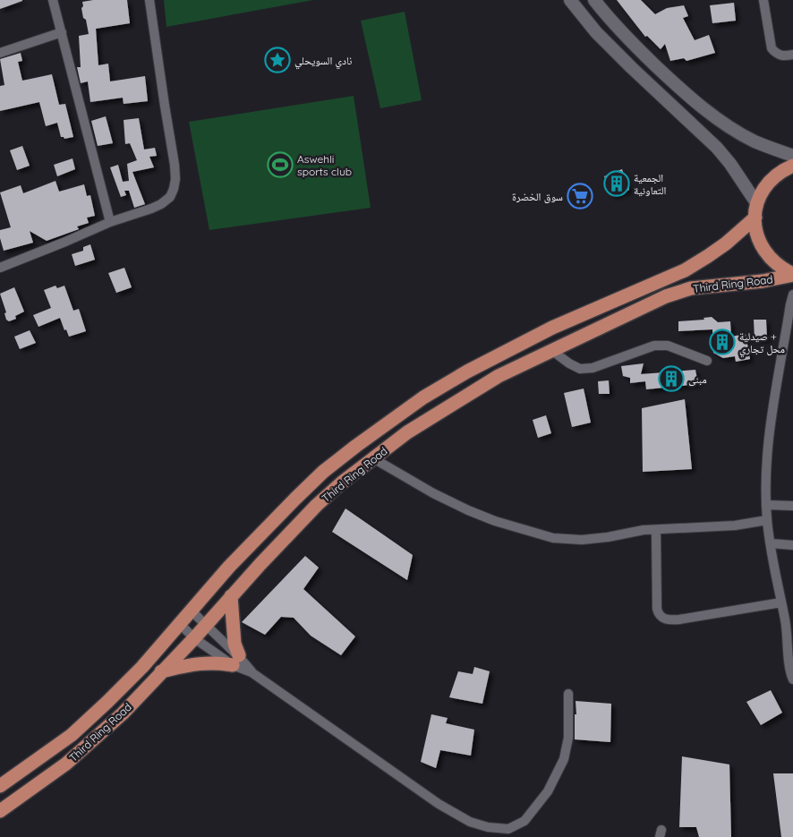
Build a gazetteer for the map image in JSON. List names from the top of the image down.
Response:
{
  "streets": {
    "main road": ["Third Ring Road"]
  },
  "places": {
    "place": ["نادي السويحلي"],
    "sports": ["Aswehli sports club"],
    "building": ["الجمعية التعاونية", "صيدلية + محل تجاري", "مبنى"],
    "supermarket": ["سوق الخضرة"]
  }
}
